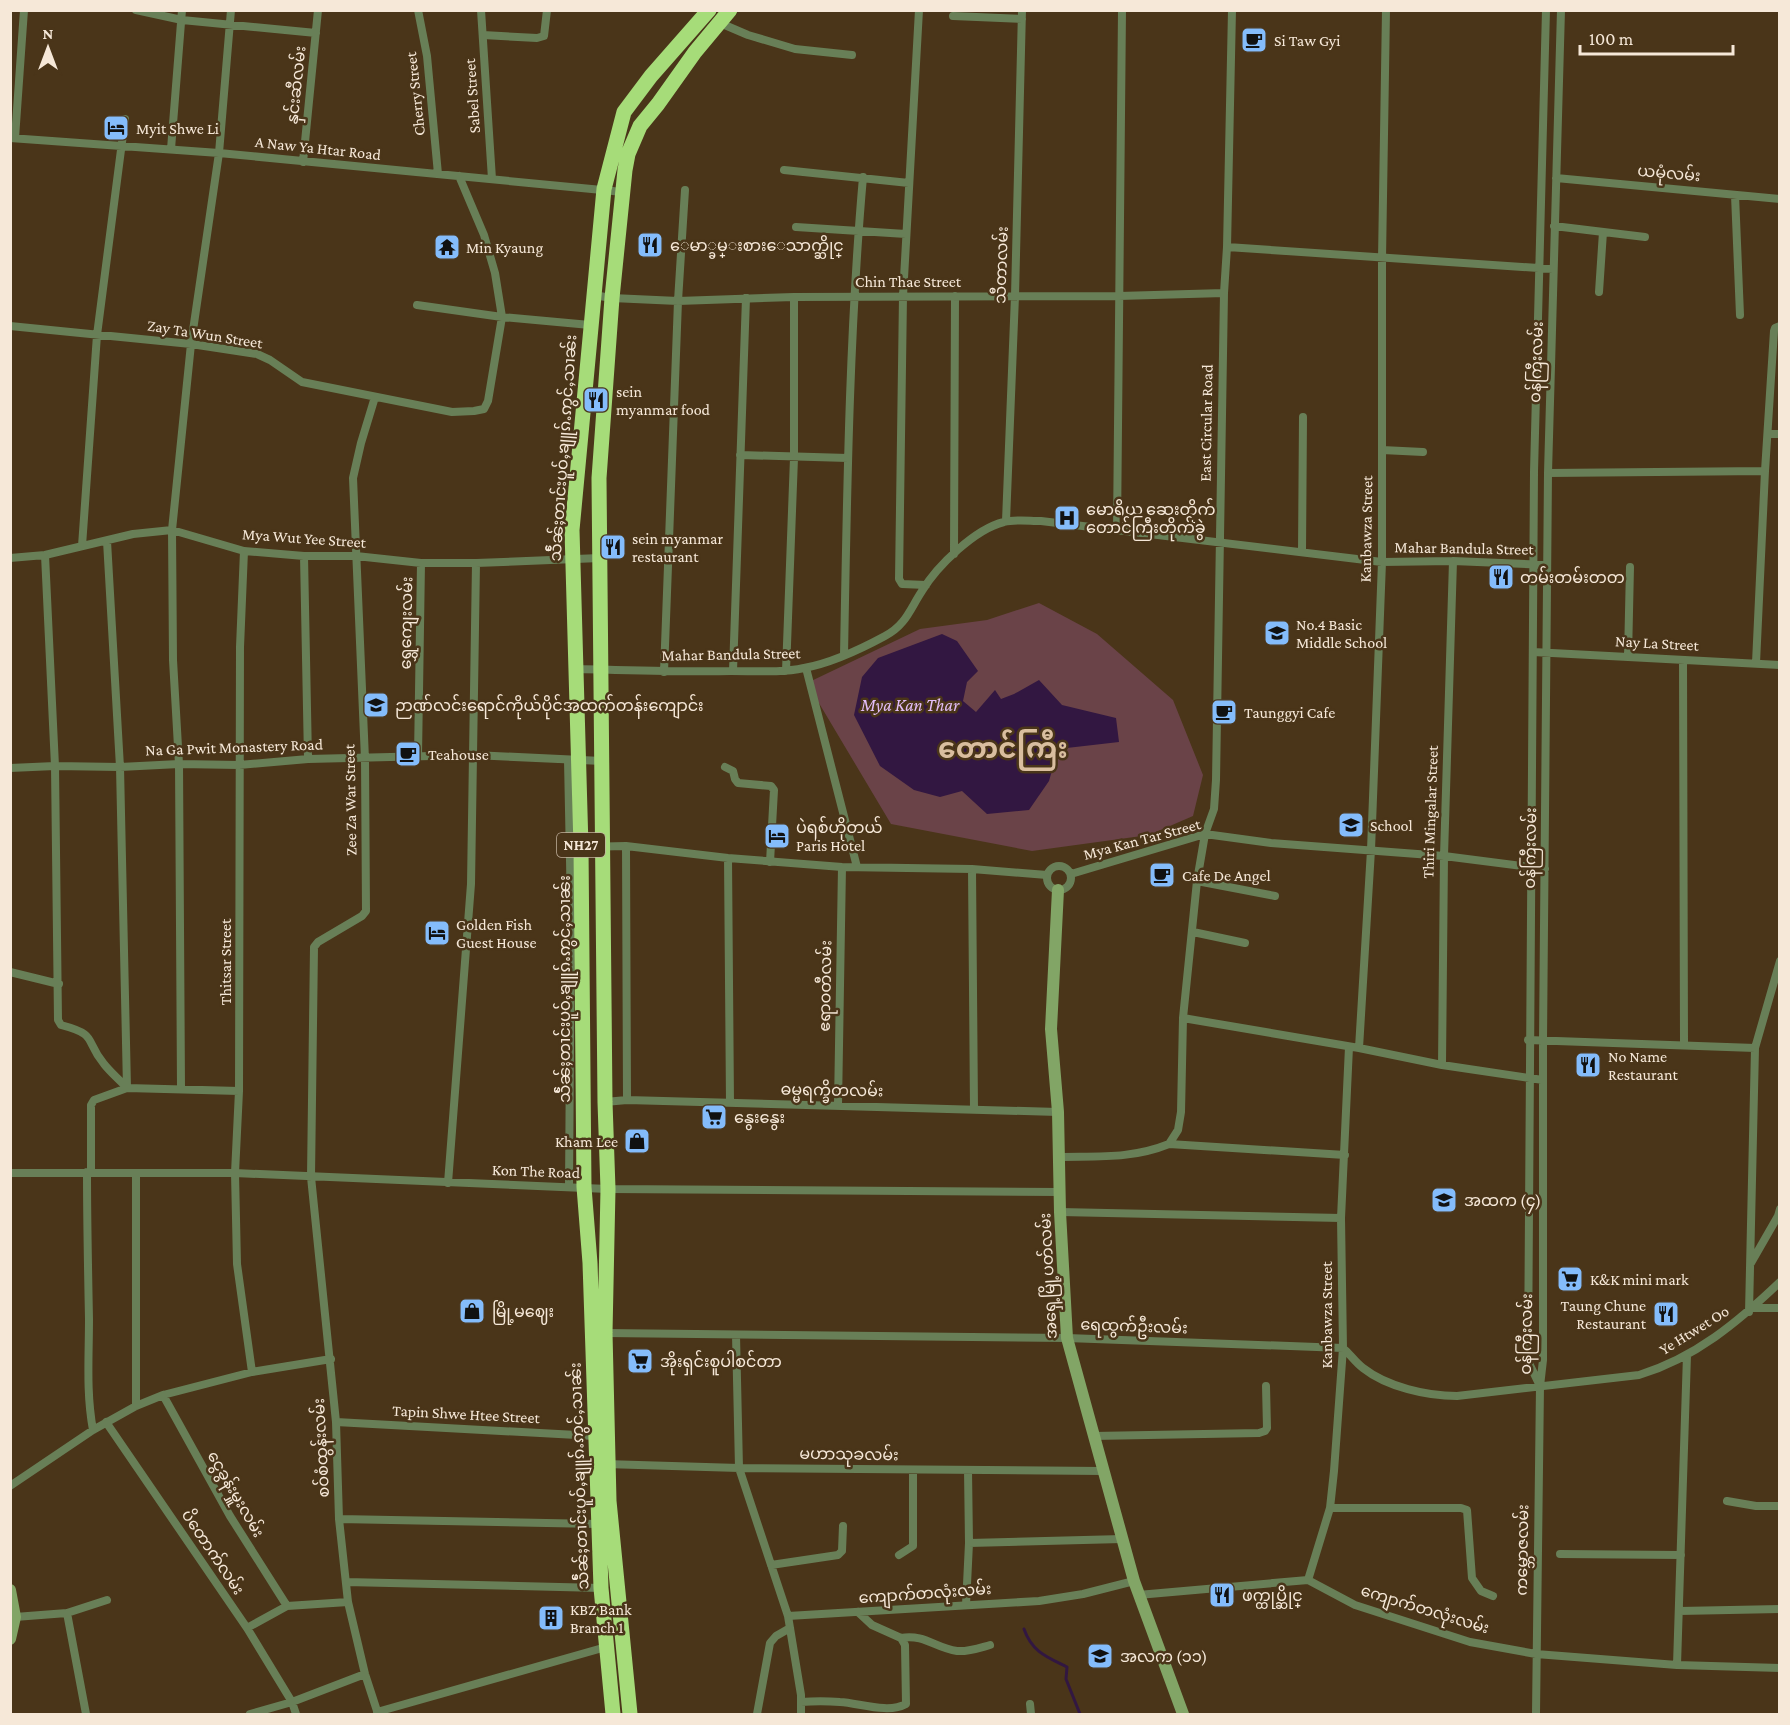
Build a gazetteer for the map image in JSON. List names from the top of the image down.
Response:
{
  "streets": {
    "highway": ["သဵႅၼ်ႈတၢင်းပူဝ်ႇၶျူၵ်ႉဢွင်ႇသၢၼ်း", "NH27"],
    "street": [
      "နှင်းဆီလမ်း",
      "Cherry Street",
      "Sabel Street",
      "A Naw Ya Htar Road",
      "ယမုံလမ်း",
      "သီတာလမ်း",
      "Chin Thae Street",
      "Zay Ta Wun Street",
      "ဝန်ကြီးလမ်း",
      "East Circular Road",
      "Kanbawza Street",
      "Mya Wut Yee Street",
      "Mahar Bandula Street",
      "ရွှေကျေးလမ်း",
      "Nay La Street",
      "Na Ga Pwit Monastery Road",
      "Zee Za War Street",
      "Thiri Mingalar Street",
      "Mya Kan Tar Street",
      "Thitsar Street",
      "ဧရာဝတီလမ်း",
      "ဓမ္မရက္ခိတလမ်း",
      "Kon The Road",
      "အရှေ့မြို့ပတ်လမ်း",
      "ရေထွက်ဦးလမ်း",
      "Ye Htwet Oo",
      "Tapin Shwe Htee Street",
      "စဝ်စံထွန်းလမ်း",
      "မဟာသုခလမ်း",
      "ငွေခွန်းမှူးလမ်း",
      "ကမ္ဘောဇလမ်း",
      "ပိတောက်လမ်း",
      "ကျောက်တလုံးလမ်း"
    ]
  },
  "crossings": [
    ["နှင်းဆီလမ်း", "A Naw Ya Htar Road"],
    ["Cherry Street", "A Naw Ya Htar Road"],
    ["Sabel Street", "A Naw Ya Htar Road"],
    ["A Naw Ya Htar Road", "သဵႅၼ်ႈတၢင်းပူဝ်ႇၶျူၵ်ႉဢွင်ႇသၢၼ်း"],
    ["ယမုံလမ်း", "ဝန်ကြီးလမ်း"],
    ["သီတာလမ်း", "Chin Thae Street"],
    ["သီတာလမ်း", "Mahar Bandula Street"],
    ["Chin Thae Street", "East Circular Road"],
    ["Chin Thae Street", "သဵႅၼ်ႈတၢင်းပူဝ်ႇၶျူၵ်ႉဢွင်ႇသၢၼ်း"],
    ["Zay Ta Wun Street", "Zee Za War Street"],
    ["ဝန်ကြီးလမ်း", "Mahar Bandula Street"],
    ["ဝန်ကြီးလမ်း", "Nay La Street"],
    ["ဝန်ကြီးလမ်း", "Mya Kan Tar Street"],
    ["ဝန်ကြီးလမ်း", "Ye Htwet Oo"],
    ["ဝန်ကြီးလမ်း", "ကမ္ဘောဇလမ်း"],
    ["East Circular Road", "Mahar Bandula Street"],
    ["East Circular Road", "Mya Kan Tar Street"],
    ["သဵႅၼ်ႈတၢင်းပူဝ်ႇၶျူၵ်ႉဢွင်ႇသၢၼ်း", "Mya Wut Yee Street"],
    ["သဵႅၼ်ႈတၢင်းပူဝ်ႇၶျူၵ်ႉဢွင်ႇသၢၼ်း", "Mahar Bandula Street"],
    ["သဵႅၼ်ႈတၢင်းပူဝ်ႇၶျူၵ်ႉဢွင်ႇသၢၼ်း", "Na Ga Pwit Monastery Road"],
    ["သဵႅၼ်ႈတၢင်းပူဝ်ႇၶျူၵ်ႉဢွင်ႇသၢၼ်း", "Mya Kan Tar Street"],
    ["သဵႅၼ်ႈတၢင်းပူဝ်ႇၶျူၵ်ႉဢွင်ႇသၢၼ်း", "ဓမ္မရက္ခိတလမ်း"],
    ["သဵႅၼ်ႈတၢင်းပူဝ်ႇၶျူၵ်ႉဢွင်ႇသၢၼ်း", "Kon The Road"],
    ["သဵႅၼ်ႈတၢင်းပူဝ်ႇၶျူၵ်ႉဢွင်ႇသၢၼ်း", "ရေထွက်ဦးလမ်း"],
    ["သဵႅၼ်ႈတၢင်းပူဝ်ႇၶျူၵ်ႉဢွင်ႇသၢၼ်း", "Tapin Shwe Htee Street"],
    ["သဵႅၼ်ႈတၢင်းပူဝ်ႇၶျူၵ်ႉဢွင်ႇသၢၼ်း", "မဟာသုခလမ်း"],
    ["Kanbawza Street", "Mahar Bandula Street"],
    ["Kanbawza Street", "Mya Kan Tar Street"],
    ["Kanbawza Street", "ရေထွက်ဦးလမ်း"],
    ["Kanbawza Street", "ကျောက်တလုံးလမ်း"],
    ["Mya Wut Yee Street", "ရွှေကျေးလမ်း"],
    ["Mya Wut Yee Street", "Zee Za War Street"],
    ["Mya Wut Yee Street", "Thitsar Street"],
    ["Mahar Bandula Street", "Thiri Mingalar Street"],
    ["ရွှေကျေးလမ်း", "Na Ga Pwit Monastery Road"],
    ["Na Ga Pwit Monastery Road", "Zee Za War Street"],
    ["Na Ga Pwit Monastery Road", "Thitsar Street"],
    ["Zee Za War Street", "Kon The Road"],
    ["Zee Za War Street", "စဝ်စံထွန်းလမ်း"],
    ["Thiri Mingalar Street", "Mya Kan Tar Street"],
    ["Mya Kan Tar Street", "ဧရာဝတီလမ်း"],
    ["Mya Kan Tar Street", "အရှေ့မြို့ပတ်လမ်း"],
    ["Thitsar Street", "Kon The Road"],
    ["ဧရာဝတီလမ်း", "ဓမ္မရက္ခိတလမ်း"],
    ["ဓမ္မရက္ခိတလမ်း", "အရှေ့မြို့ပတ်လမ်း"],
    ["Kon The Road", "အရှေ့မြို့ပတ်လမ်း"],
    ["Kon The Road", "စဝ်စံထွန်းလမ်း"],
    ["အရှေ့မြို့ပတ်လမ်း", "ရေထွက်ဦးလမ်း"],
    ["အရှေ့မြို့ပတ်လမ်း", "မဟာသုခလမ်း"],
    ["အရှေ့မြို့ပတ်လမ်း", "ကျောက်တလုံးလမ်း"],
    ["Ye Htwet Oo", "ကမ္ဘောဇလမ်း"],
    ["Tapin Shwe Htee Street", "စဝ်စံထွန်းလမ်း"],
    ["ကမ္ဘောဇလမ်း", "ကျောက်တလုံးလမ်း"]
  ],
  "districts": ["တောင်ကြီး"],
  "water": ["Mya Kan Thar"],
  "places": {
    "cafe": [
      "Si Taw Gyi",
      "Taunggyi Cafe",
      "Teahouse",
      "Cafe De Angel"
    ],
    "hotel": ["Myit Shwe Li", "ပဲရစ်ဟိုတယ် Paris Hotel", "Golden Fish Guest House"],
    "restaurant": [
      "ေမာ္ခမ္းစားေသာက္ဆိုင္",
      "sein myanmar food",
      "sein myanmar restaurant",
      "တမ်းတမ်းတတ",
      "No Name Restaurant",
      "Taung Chune Restaurant",
      "ဖက္ထုပ္ဆိုင္"
    ],
    "temple": ["Min Kyaung"],
    "hospital": ["မောရိယ ဆေးတိုက် တောင်ကြီးတိုက်ခွဲ"],
    "school or university": [
      "No.4 Basic Middle School",
      "ဉာဏ်လင်းရောင်ကိုယ်ပိုင်အထက်တန်း‌ကျောင်း",
      "School",
      "အထက (၄)",
      "အလက (၁၁)"
    ],
    "supermarket": ["နွေးနွေး", "K&K mini mark", "အိုးရှင်းစူပါစင်တာ"],
    "shop": ["Kham Lee", "မြို့မဈေး"],
    "building": ["KBZ Bank Branch 1"]
  },
  "scale_bar": "100 m",
  "north": "top"
}
